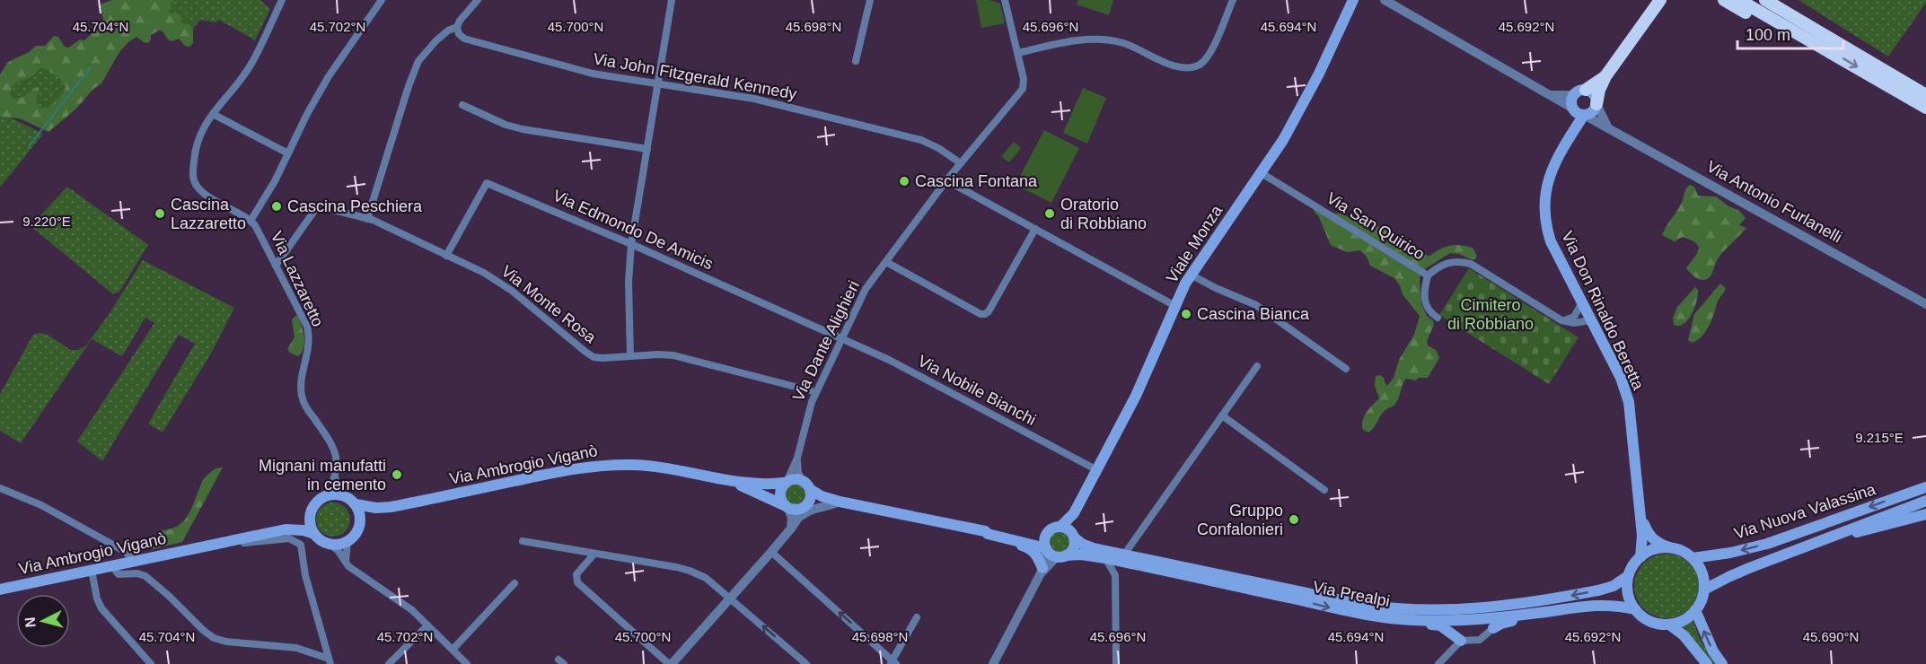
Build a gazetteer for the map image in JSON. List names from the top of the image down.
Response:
{
  "streets": {
    "main road": [
      "Viale Monza",
      "Via Don Rinaldo Beretta",
      "Via Ambrogio Viganò",
      "Via Nuova Valassina",
      "Via Prealpi"
    ],
    "street": [
      "Via John Fitzgerald Kennedy",
      "Via Antonio Furlanelli",
      "Via San Quirico",
      "Via Edmondo De Amicis",
      "Via Lazzaretto",
      "Via Monte Rosa",
      "Via Dante Alighieri",
      "Via Nobile Bianchi"
    ]
  },
  "crossings": [
    ["Via John Fitzgerald Kennedy", "Via Dante Alighieri"],
    ["Via Antonio Furlanelli", "Via Don Rinaldo Beretta"],
    ["Via San Quirico", "Viale Monza"],
    ["Via Edmondo De Amicis", "Via Monte Rosa"],
    ["Via Edmondo De Amicis", "Via Dante Alighieri"],
    ["Via Edmondo De Amicis", "Via Nobile Bianchi"],
    ["Viale Monza", "Via Nobile Bianchi"],
    ["Viale Monza", "Via Prealpi"],
    ["Via Lazzaretto", "Via Monte Rosa"],
    ["Via Lazzaretto", "Via Ambrogio Viganò"],
    ["Via Monte Rosa", "Via Dante Alighieri"],
    ["Via Don Rinaldo Beretta", "Via Nuova Valassina"],
    ["Via Don Rinaldo Beretta", "Via Prealpi"],
    ["Via Dante Alighieri", "Via Nobile Bianchi"],
    ["Via Dante Alighieri", "Via Ambrogio Viganò"],
    ["Via Nuova Valassina", "Via Prealpi"]
  ],
  "parks": ["Cimitero di Robbiano"],
  "places": [
    "Cascina Fontana",
    "Cascina Peschiera",
    "Cascina Lazzaretto",
    "Oratorio di Robbiano",
    "Cascina Bianca",
    "Mignani manufatti in cemento",
    "Gruppo Confalonieri"
  ],
  "scale_bar": "100 m",
  "north": "left",
  "coordinates": [
    "45.704°N",
    "45.702°N",
    "45.700°N",
    "45.698°N",
    "45.696°N",
    "45.694°N",
    "45.692°N",
    "9.220°E",
    "9.215°E",
    "45.690°N"
  ]
}
